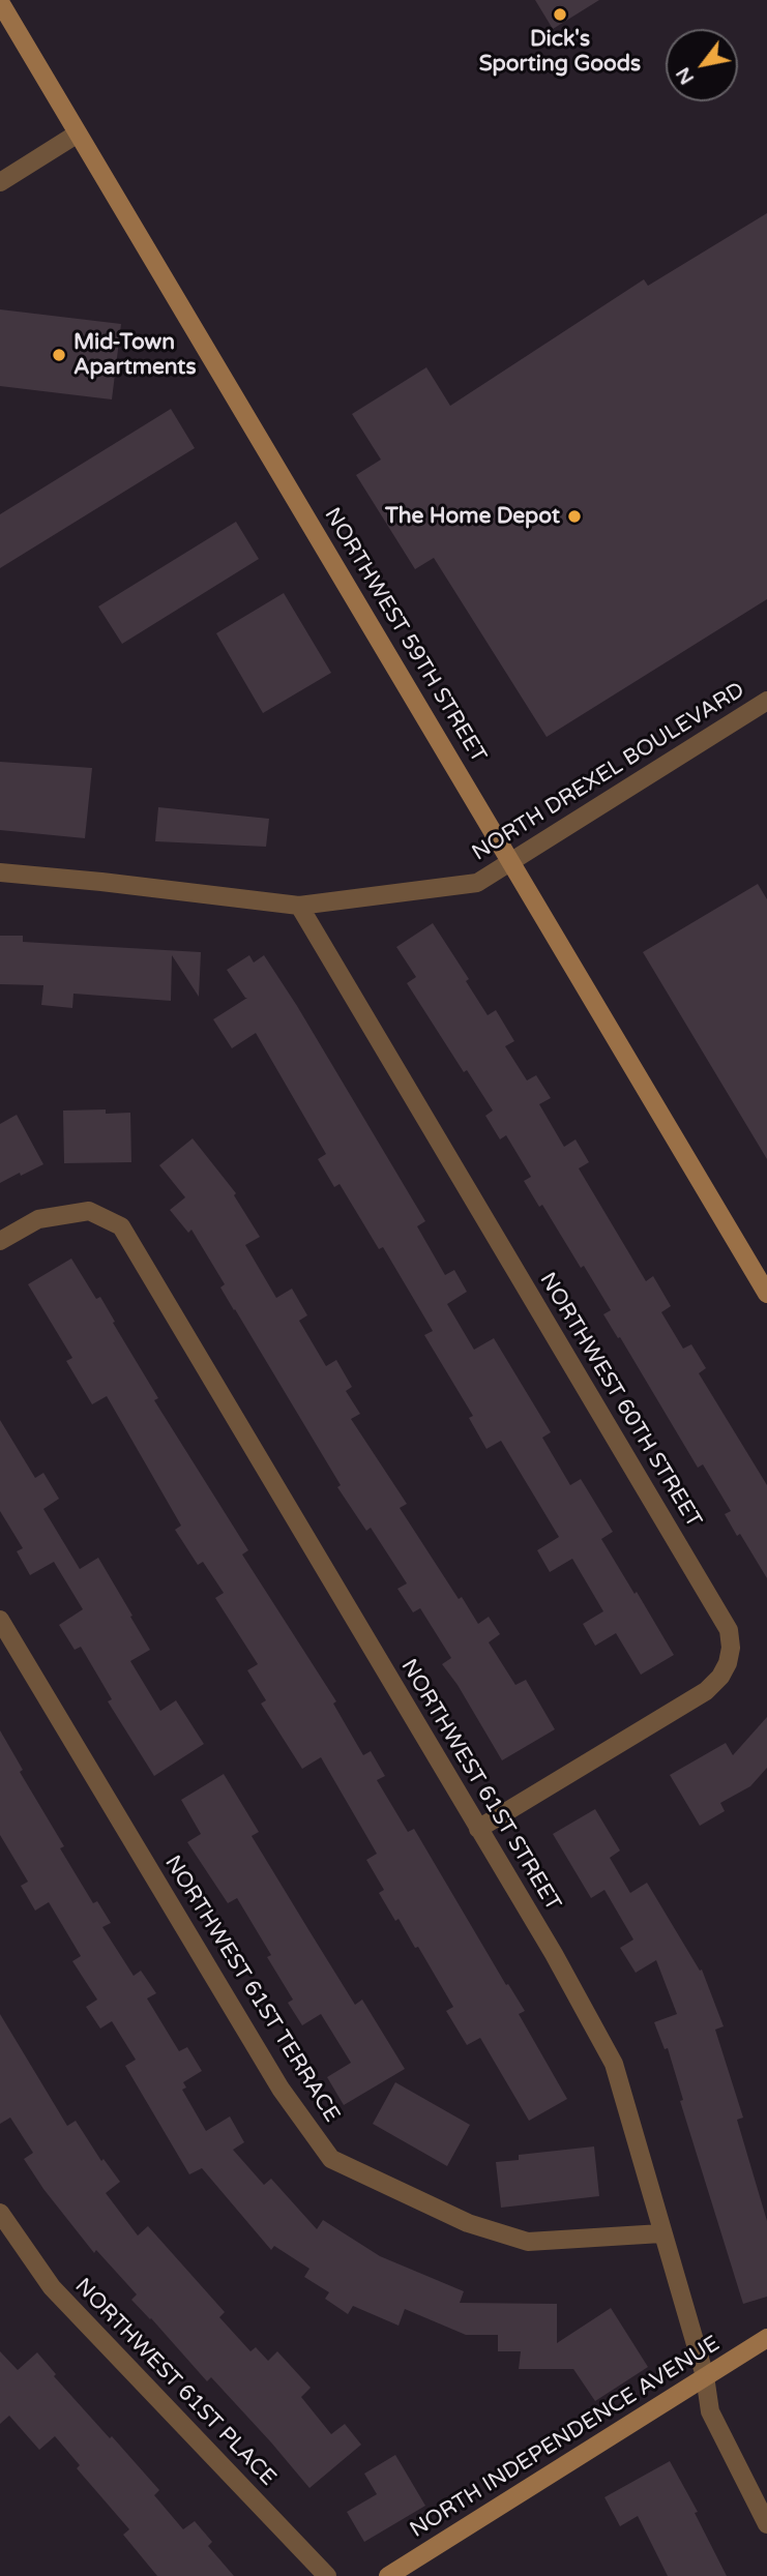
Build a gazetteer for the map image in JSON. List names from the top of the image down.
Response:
{
  "streets": {
    "street": [
      "NORTHWEST 59TH STREET",
      "NORTH DREXEL BOULEVARD",
      "NORTHWEST 60TH STREET",
      "NORTHWEST 61ST STREET",
      "NORTHWEST 61ST TERRACE",
      "NORTHWEST 61ST PLACE",
      "NORTH INDEPENDENCE AVENUE"
    ]
  },
  "crossings": [
    ["NORTHWEST 59TH STREET", "NORTH DREXEL BOULEVARD"],
    ["NORTH DREXEL BOULEVARD", "NORTHWEST 60TH STREET"],
    ["NORTHWEST 60TH STREET", "NORTHWEST 61ST STREET"],
    ["NORTHWEST 61ST STREET", "NORTHWEST 61ST TERRACE"],
    ["NORTHWEST 61ST STREET", "NORTH INDEPENDENCE AVENUE"]
  ],
  "places": ["Dick's Sporting Goods", "Mid-Town Apartments", "The Home Depot"],
  "north": "bottom left"
}
